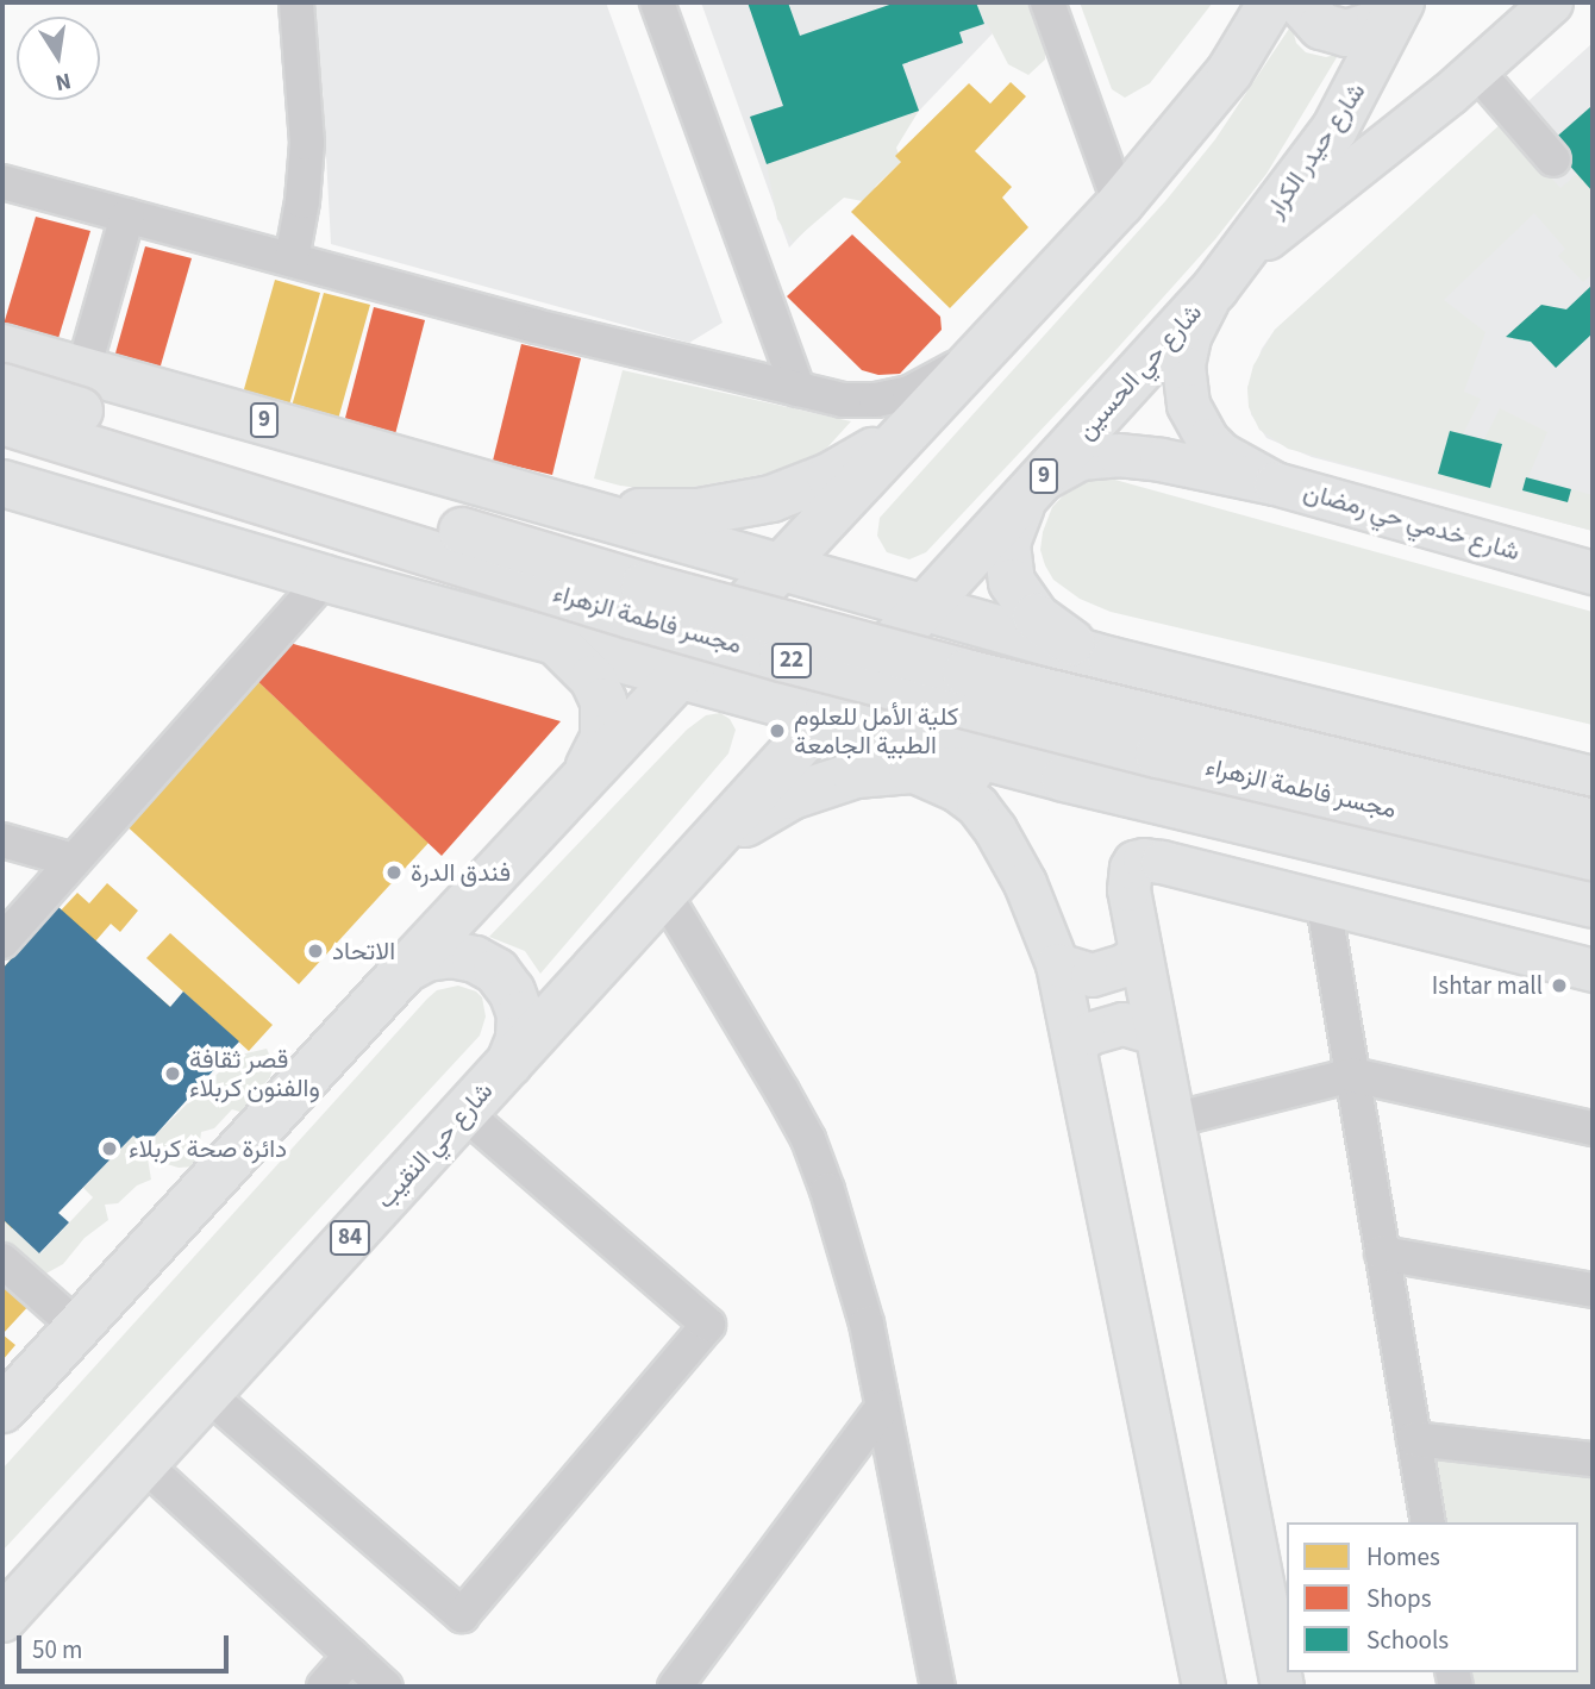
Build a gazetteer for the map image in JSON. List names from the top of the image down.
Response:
{
  "streets": {
    "highway": [
      "شارع حيدر الكرار",
      "شارع حي الحسين",
      "9",
      "مجسر فاطمة الزهراء",
      "22",
      "شارع حي النقيب",
      "84"
    ],
    "main road": ["شارع خدمي حي رمضان"]
  },
  "crossings": [
    ["شارع حيدر الكرار", "شارع حي الحسين"],
    ["شارع حي الحسين", "شارع حي النقيب"]
  ],
  "places": [
    "كلية الأمل للعلوم الطبية الجامعة",
    "فندق الدرة",
    "الاتحاد",
    "Ishtar mall",
    "قصر ثقافة والفنون كربلاء",
    "دائرة صحة كربلاء"
  ],
  "legend": ["Homes", "Shops", "Schools"],
  "scale_bar": "50 m",
  "north": "bottom"
}
